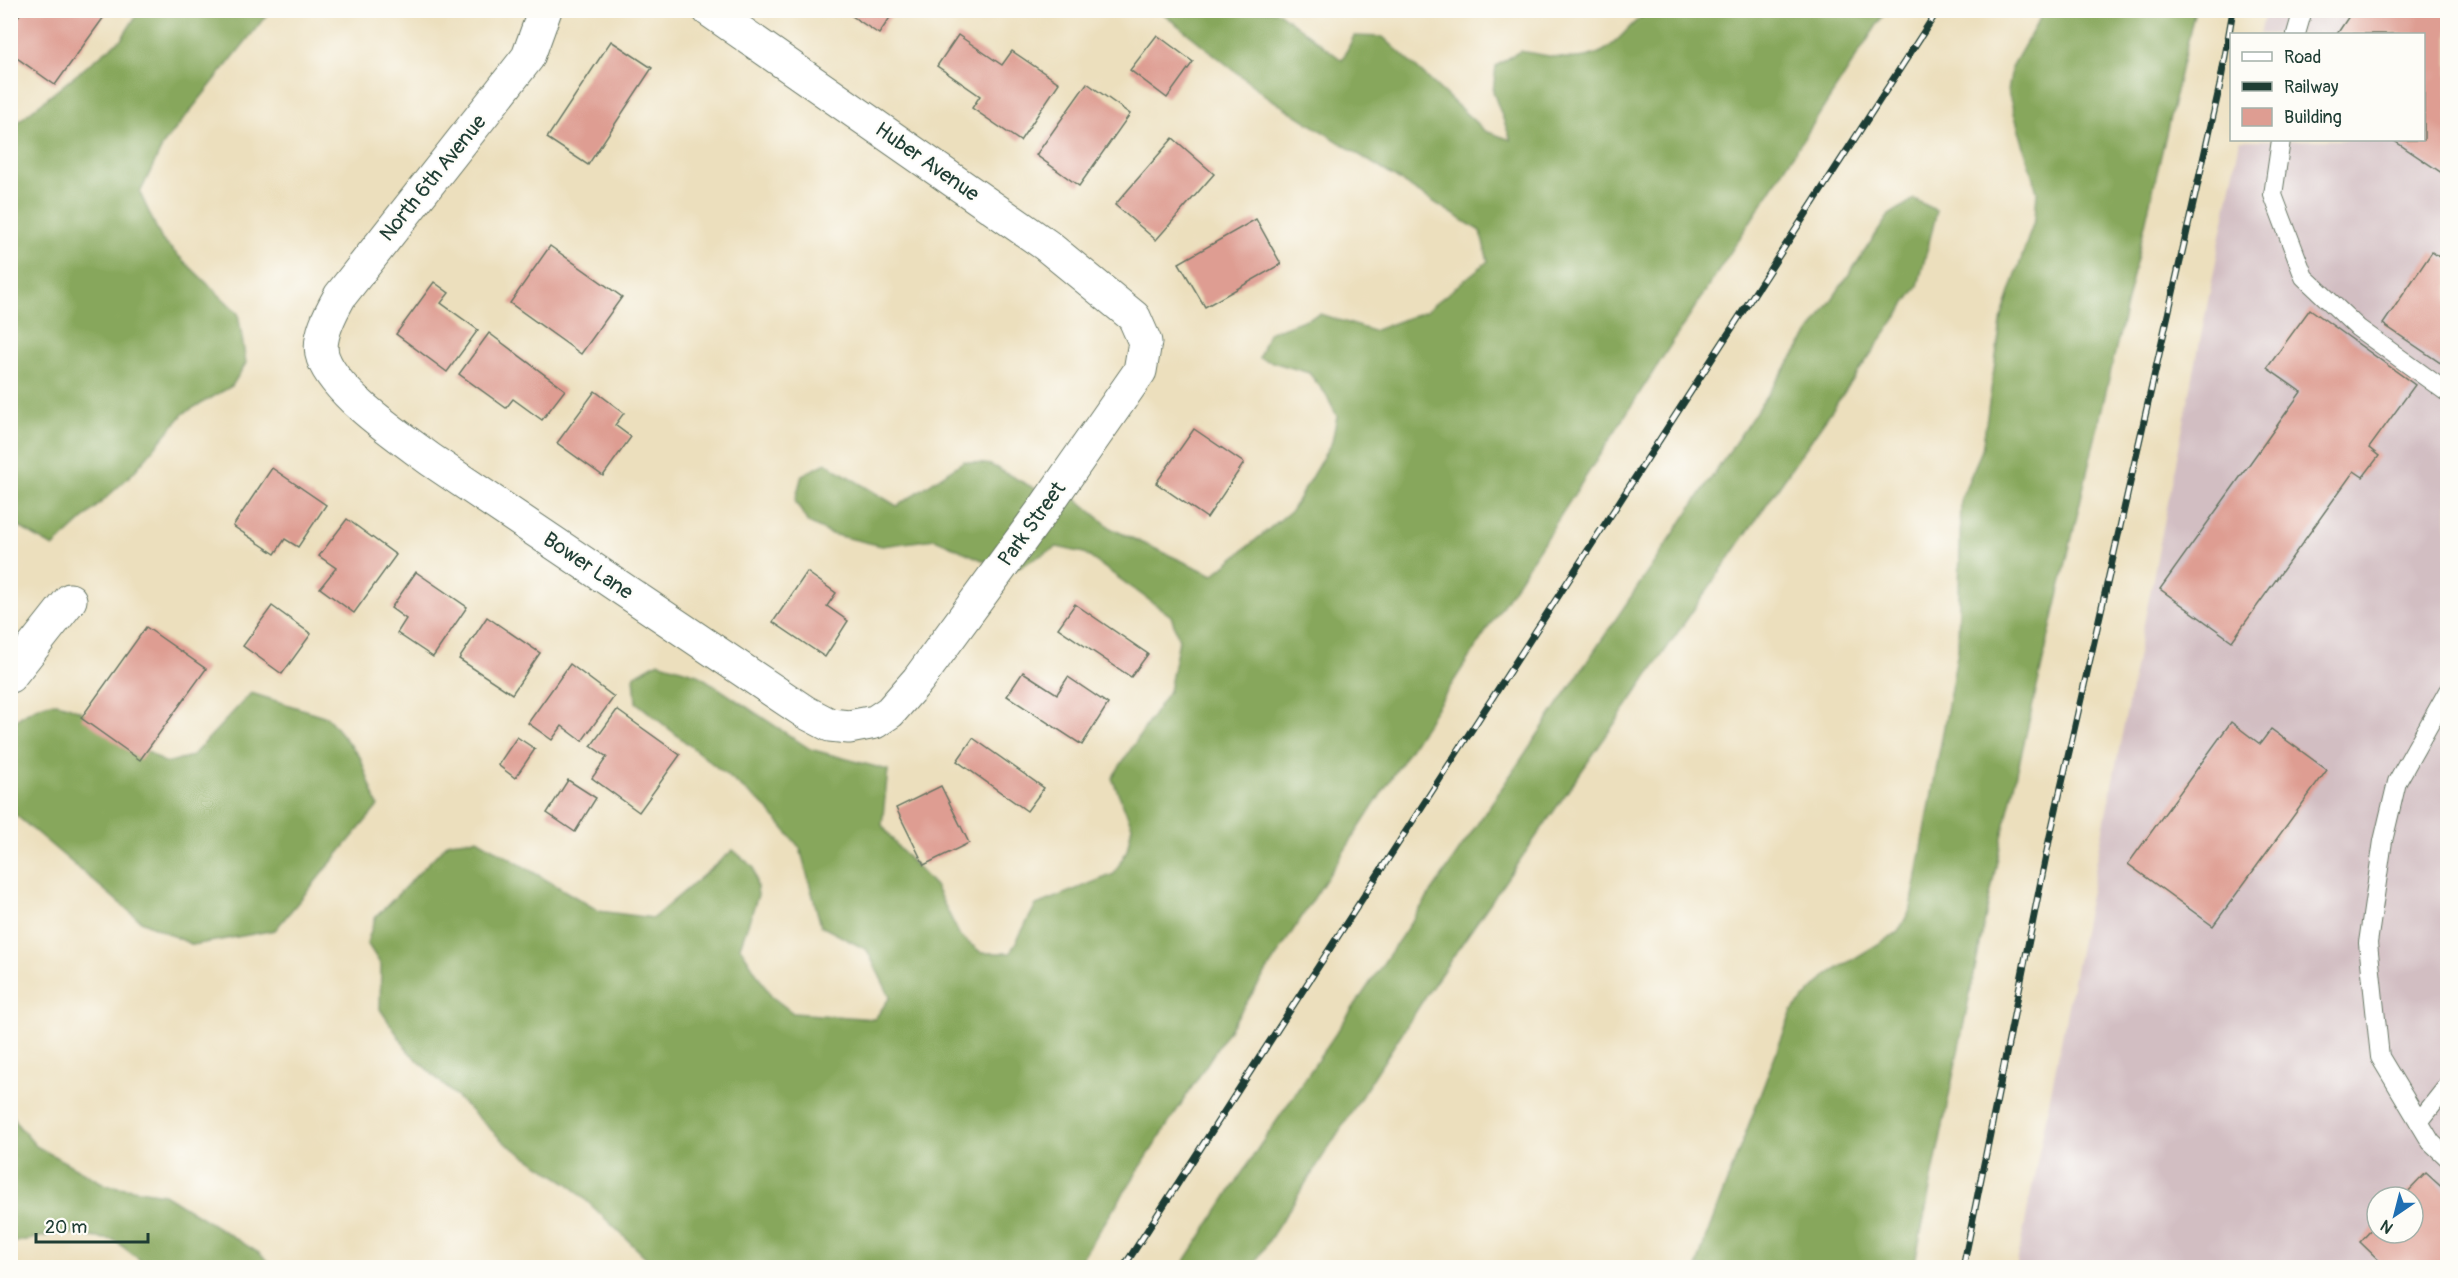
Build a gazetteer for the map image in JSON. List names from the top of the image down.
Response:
{
  "streets": {
    "street": [
      "Huber Avenue",
      "North 6th Avenue",
      "Park Street",
      "Bower Lane"
    ]
  },
  "crossings": [
    ["Huber Avenue", "Park Street"],
    ["North 6th Avenue", "Bower Lane"],
    ["Park Street", "Bower Lane"]
  ],
  "legend": ["Road", "Railway", "Building"],
  "scale_bar": "20 m",
  "north": "bottom left"
}
